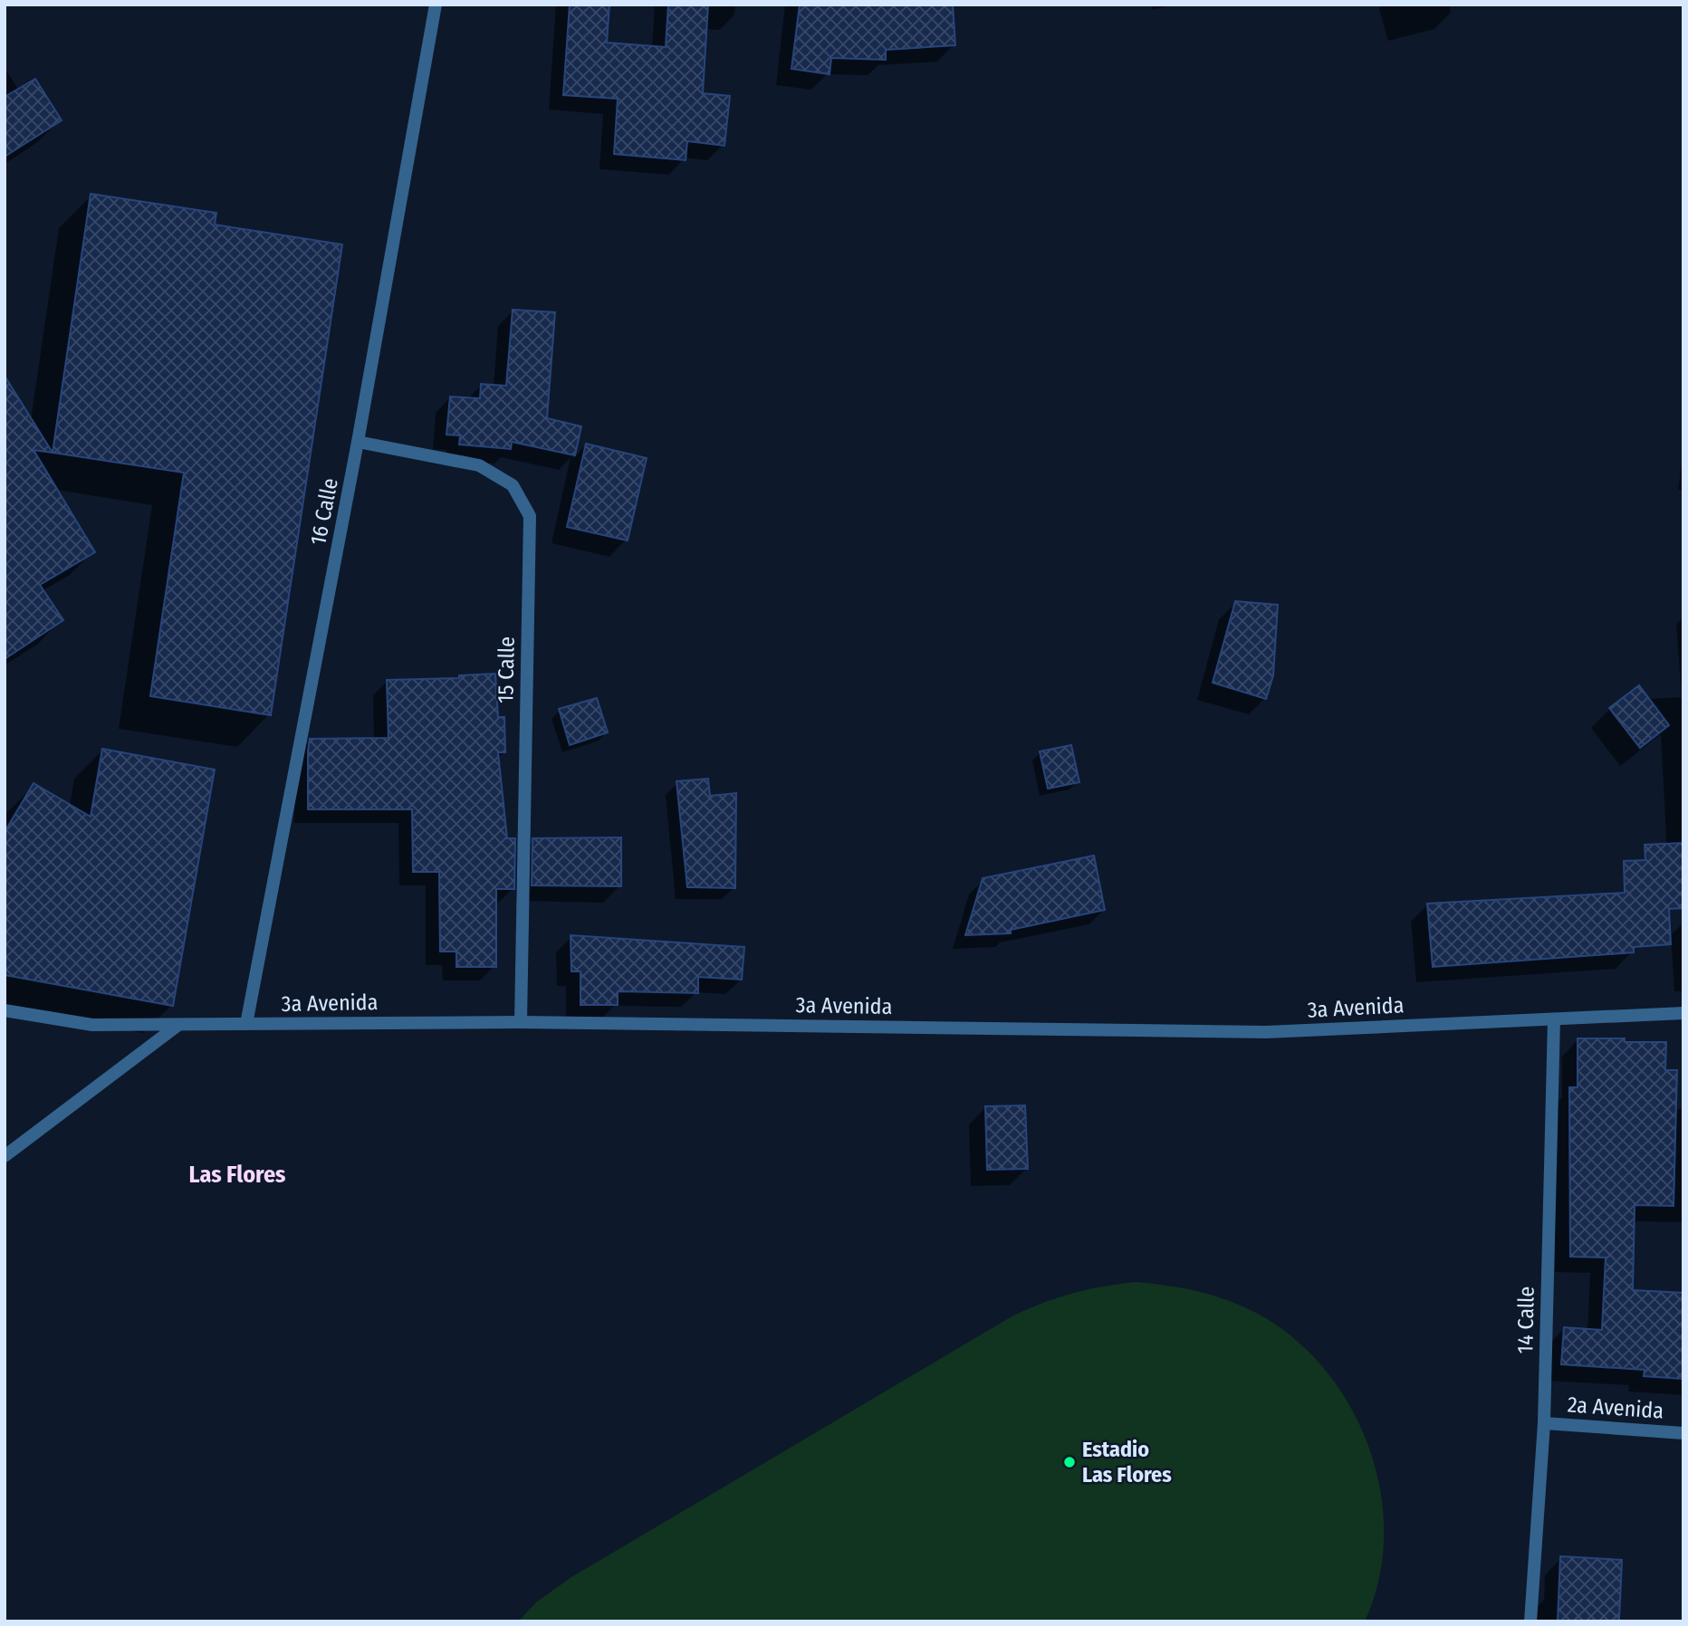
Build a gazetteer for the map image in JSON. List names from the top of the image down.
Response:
{
  "streets": {
    "street": [
      "16 Calle",
      "15 Calle",
      "3a Avenida",
      "14 Calle",
      "2a Avenida"
    ]
  },
  "crossings": [
    ["16 Calle", "15 Calle"],
    ["16 Calle", "3a Avenida"],
    ["15 Calle", "3a Avenida"],
    ["3a Avenida", "14 Calle"],
    ["14 Calle", "2a Avenida"]
  ],
  "districts": ["Las Flores"],
  "places": ["Estadio Las Flores"]
}
